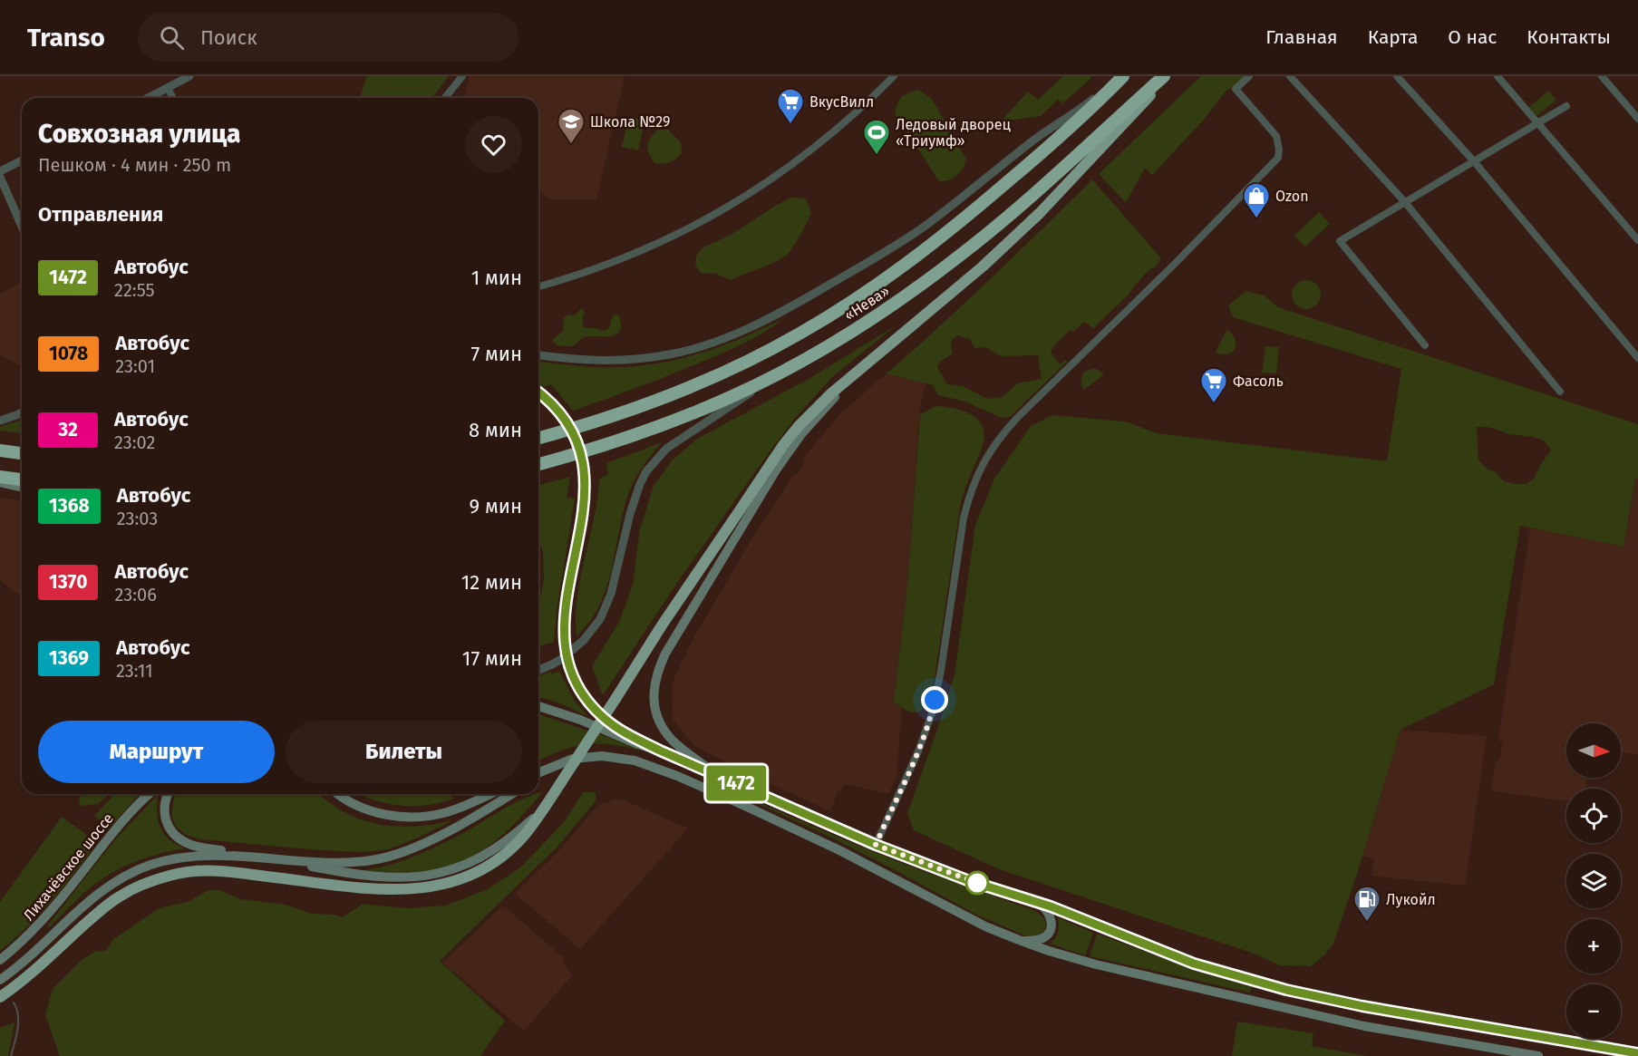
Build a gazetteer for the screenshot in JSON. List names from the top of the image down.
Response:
{
  "streets": {
    "highway": ["«Нева»"],
    "main road": ["Лихачёвское шоссе"]
  },
  "places": {
    "supermarket": ["ВкусВилл", "Фасоль"],
    "school or university": ["Школа №29"],
    "sports": ["Ледовый дворец «Триумф»"],
    "shop": ["Ozon"],
    "fuel station": ["Лукойл"]
  },
  "lines": ["bus line 1472"],
  "north": "right",
  "page": {
    "header": "Transo",
    "search": "Поиск",
    "nav": [
      "Главная",
      "Карта",
      "О нас",
      "Контакты"
    ],
    "on_map": "1472",
    "heading": [
      ["Совхозная улица", "Пешком · 4 мин · 250 m"],
      "Отправления"
    ],
    "list": [
      {
        "mark": "1472",
        "name": "Автобус",
        "note": "22:55",
        "value": "1 мин"
      },
      {
        "mark": "1078",
        "name": "Автобус",
        "note": "23:01",
        "value": "7 мин"
      },
      {
        "mark": "32",
        "name": "Автобус",
        "note": "23:02",
        "value": "8 мин"
      },
      {
        "mark": "1368",
        "name": "Автобус",
        "note": "23:03",
        "value": "9 мин"
      },
      {
        "mark": "1370",
        "name": "Автобус",
        "note": "23:06",
        "value": "12 мин"
      },
      {
        "mark": "1369",
        "name": "Автобус",
        "note": "23:11",
        "value": "17 мин"
      }
    ],
    "buttons": ["Маршрут", "Билеты"],
    "map_buttons": ["+", "−"]
  }
}
